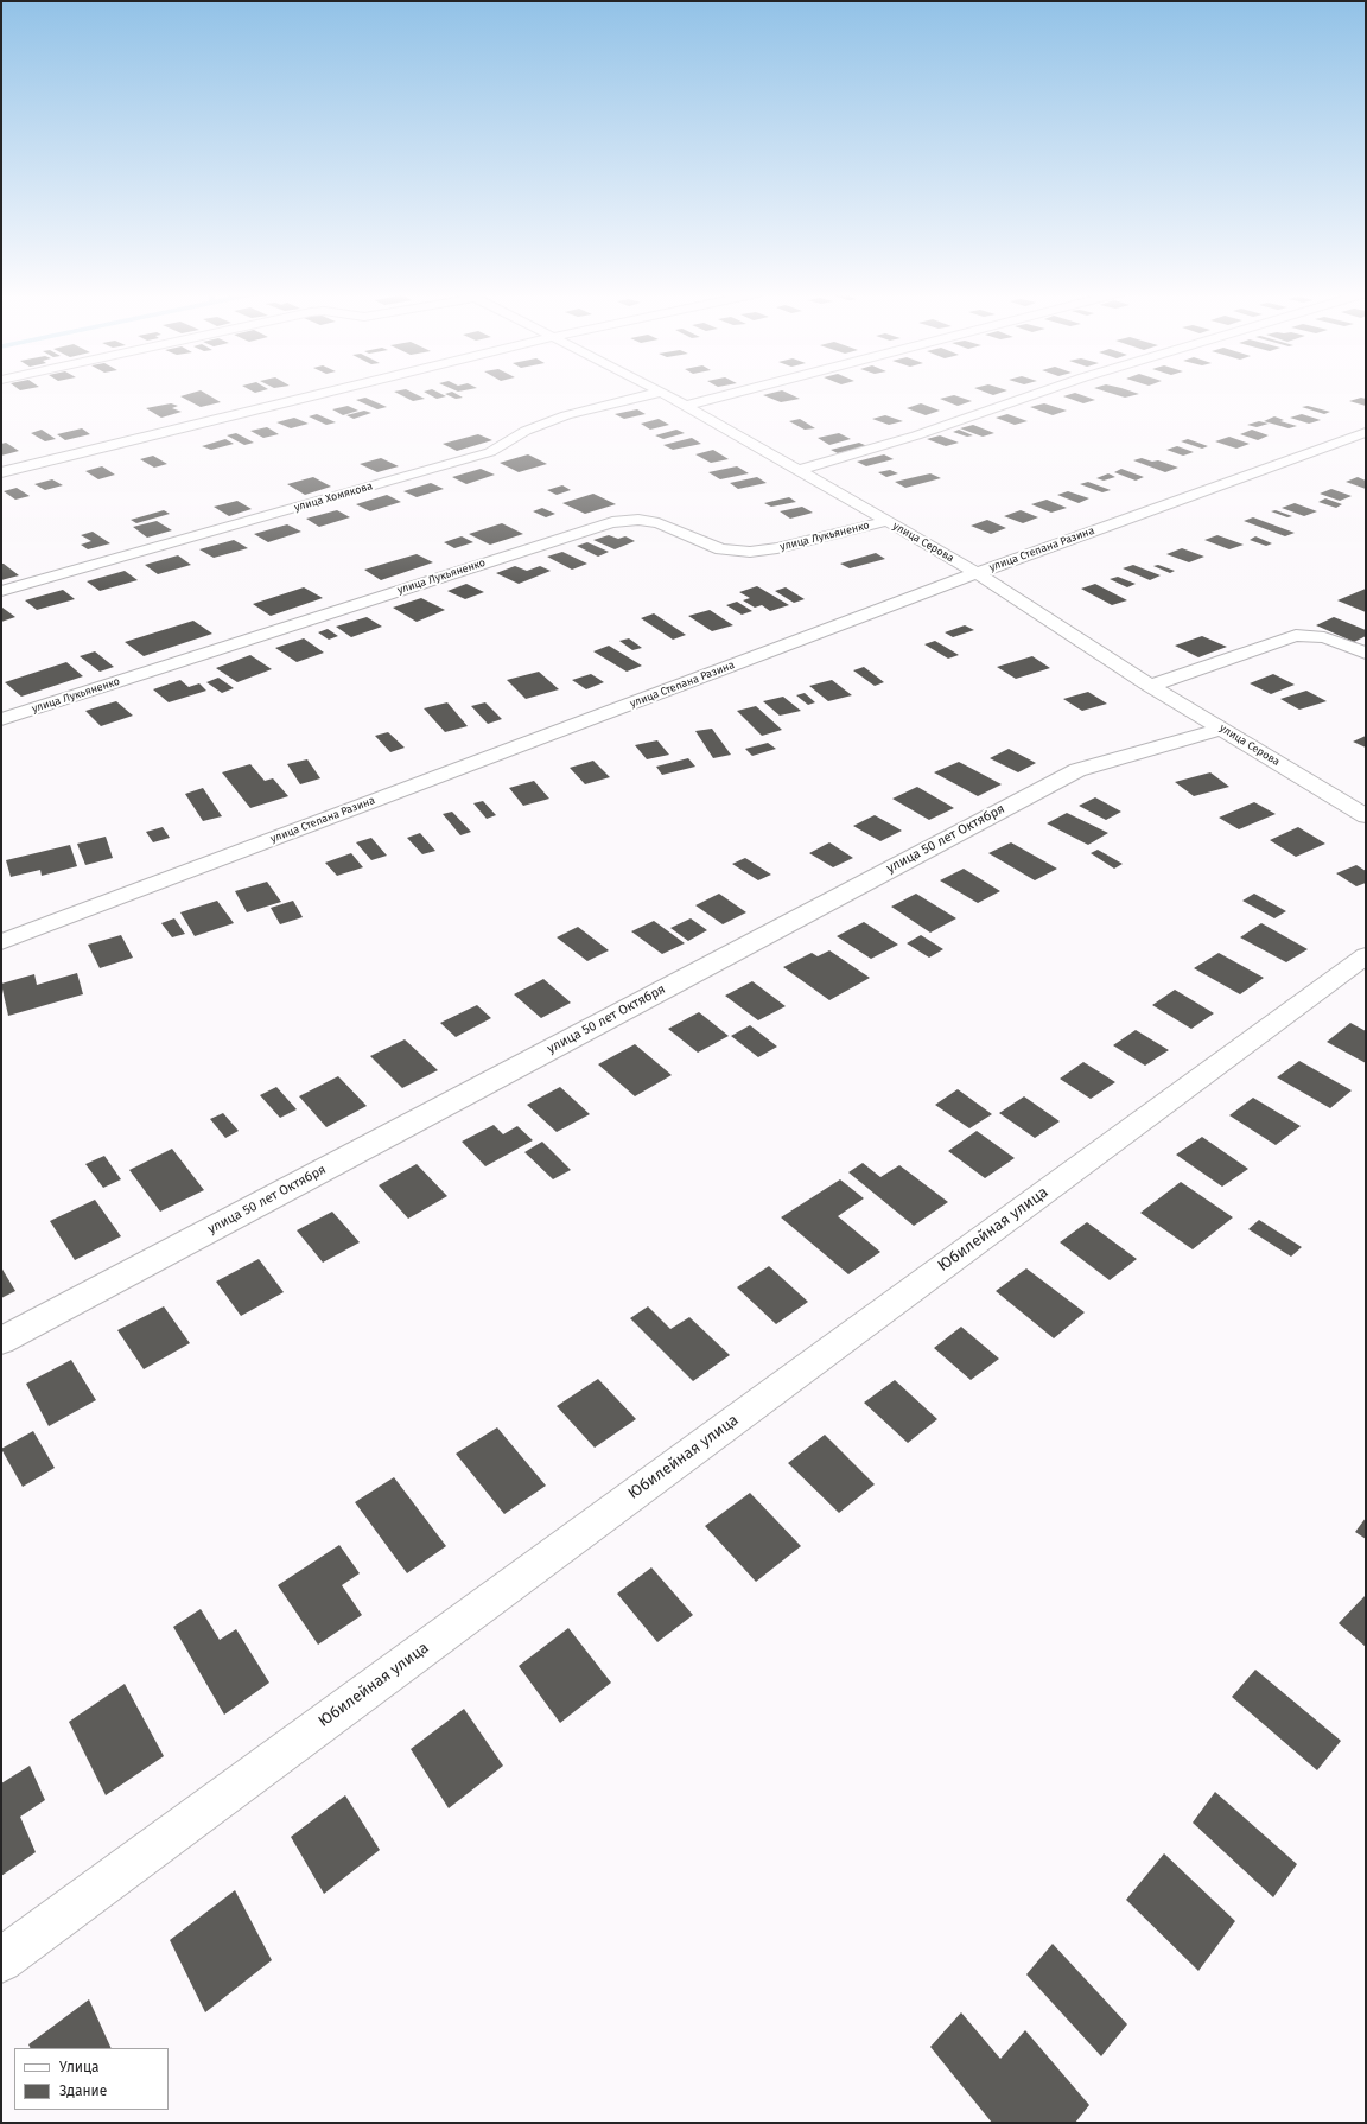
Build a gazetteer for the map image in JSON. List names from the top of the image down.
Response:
{
  "streets": {
    "street": [
      "улица Хомякова",
      "улица Лукьяненко",
      "улица Серова",
      "улица Степана Разина",
      "улица 50 лет Октября",
      "Юбилейная улица"
    ]
  },
  "crossings": [
    ["улица Лукьяненко", "улица Серова"],
    ["улица Серова", "улица Степана Разина"],
    ["улица Серова", "улица 50 лет Октября"]
  ],
  "legend": ["Улица", "Здание"]
}
